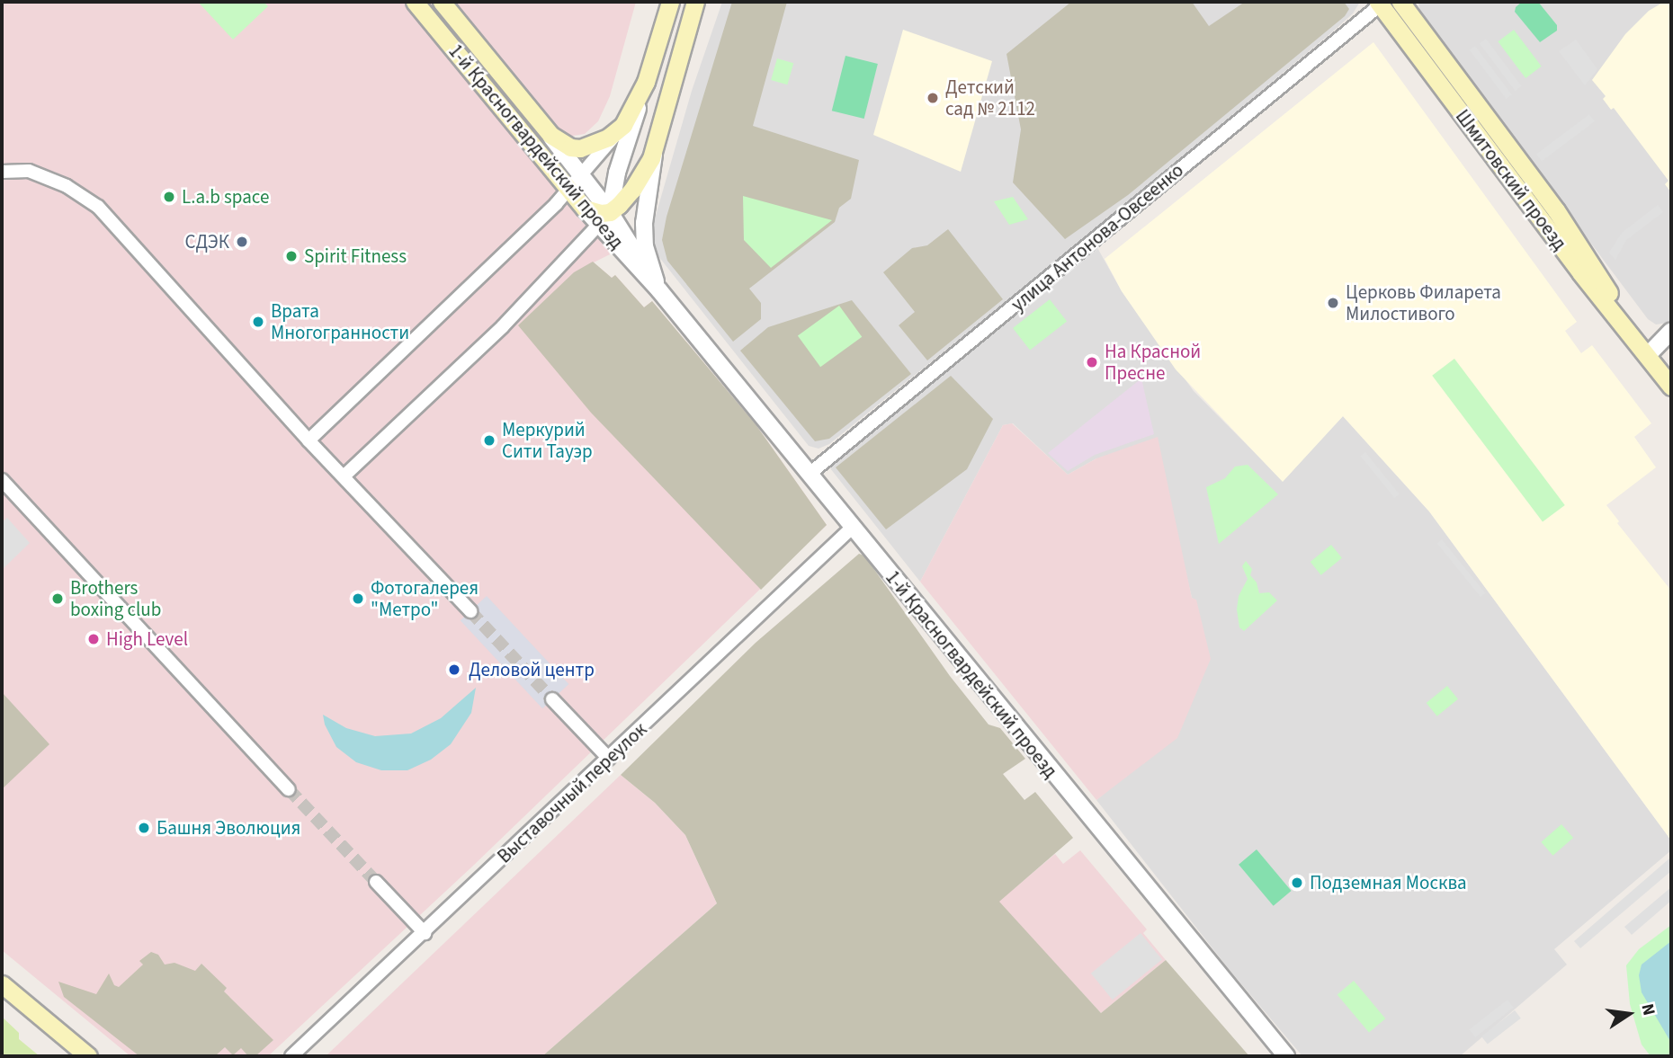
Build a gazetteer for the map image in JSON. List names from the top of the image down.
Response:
{
  "streets": {
    "main road": ["1-й Красногвардейский проезд", "Шмитовский проезд"],
    "street": ["улица Антонова-Овсеенко", "Выставочный переулок"]
  },
  "crossings": [
    ["1-й Красногвардейский проезд", "улица Антонова-Овсеенко"],
    ["1-й Красногвардейский проезд", "Выставочный переулок"],
    ["Шмитовский проезд", "улица Антонова-Овсеенко"]
  ],
  "places": [
    "Детский сад № 2112",
    "L.a.b space",
    "СДЭК",
    "Spirit Fitness",
    "Церковь Филарета Милостивого",
    "Врата Многогранности",
    "На Красной Пресне",
    "Меркурий Сити Тауэр",
    "Brothers boxing club",
    "Фотогалерея \"Метро\"",
    "High Level",
    "Деловой центр",
    "Башня Эволюция",
    "Подземная Москва"
  ],
  "north": "right"
}
